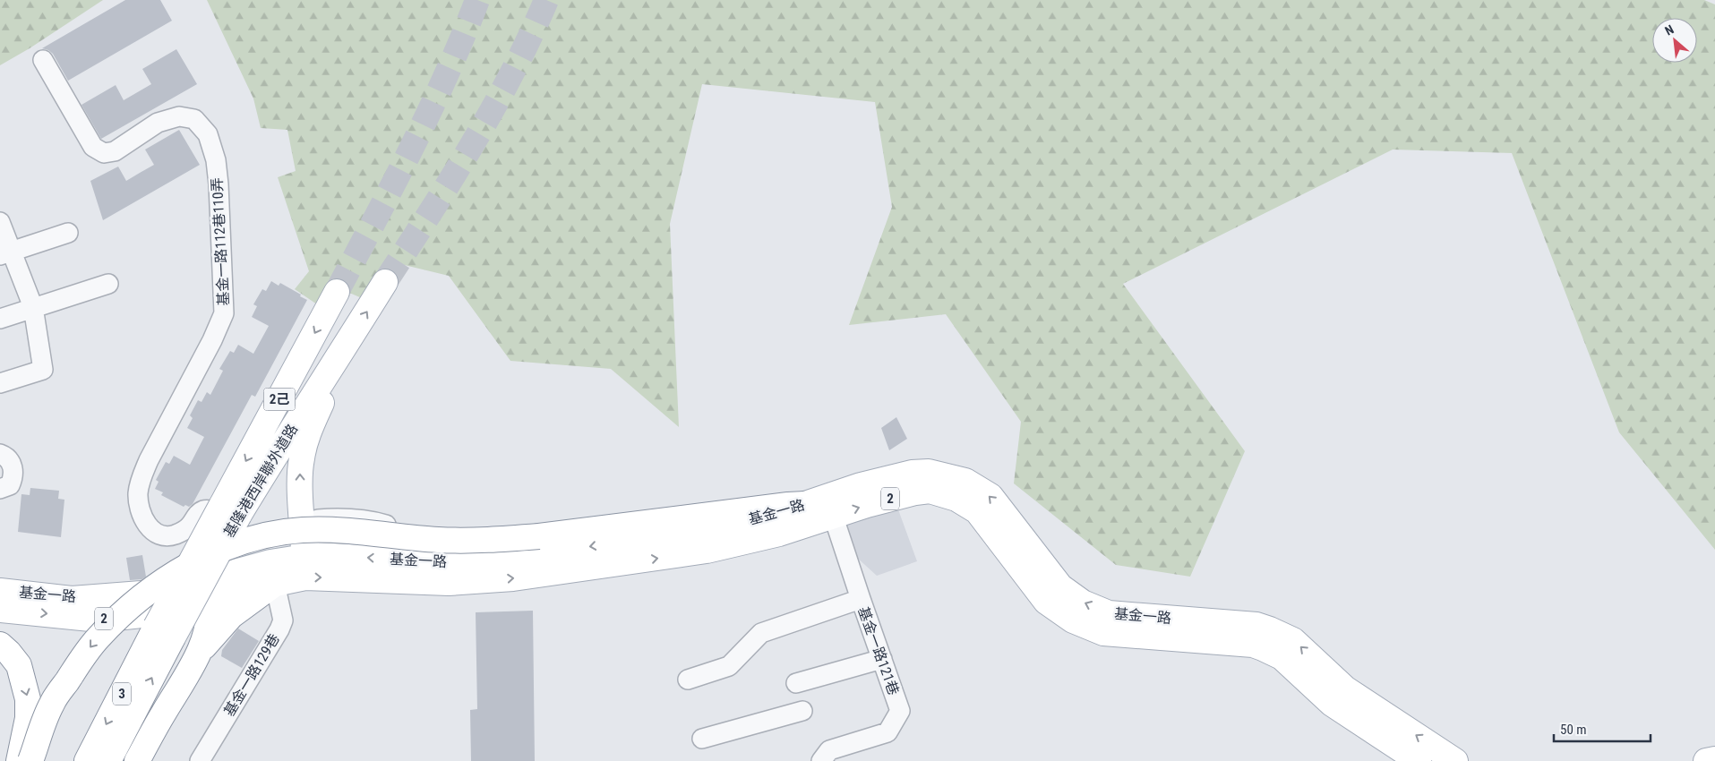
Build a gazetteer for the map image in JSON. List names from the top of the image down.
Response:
{
  "streets": {
    "main road": [
      "2己",
      "基隆港西岸聯外道路",
      "2",
      "基金一路",
      "3"
    ],
    "street": ["基金一路112巷110弄", "基金一路121巷", "基金一路129巷"]
  },
  "crossings": [
    ["基金一路112巷110弄", "基隆港西岸聯外道路"],
    ["基隆港西岸聯外道路", "3"],
    ["基金一路", "基金一路121巷"],
    ["基金一路", "基金一路129巷"]
  ],
  "scale_bar": "50 m",
  "north": "top left"
}
